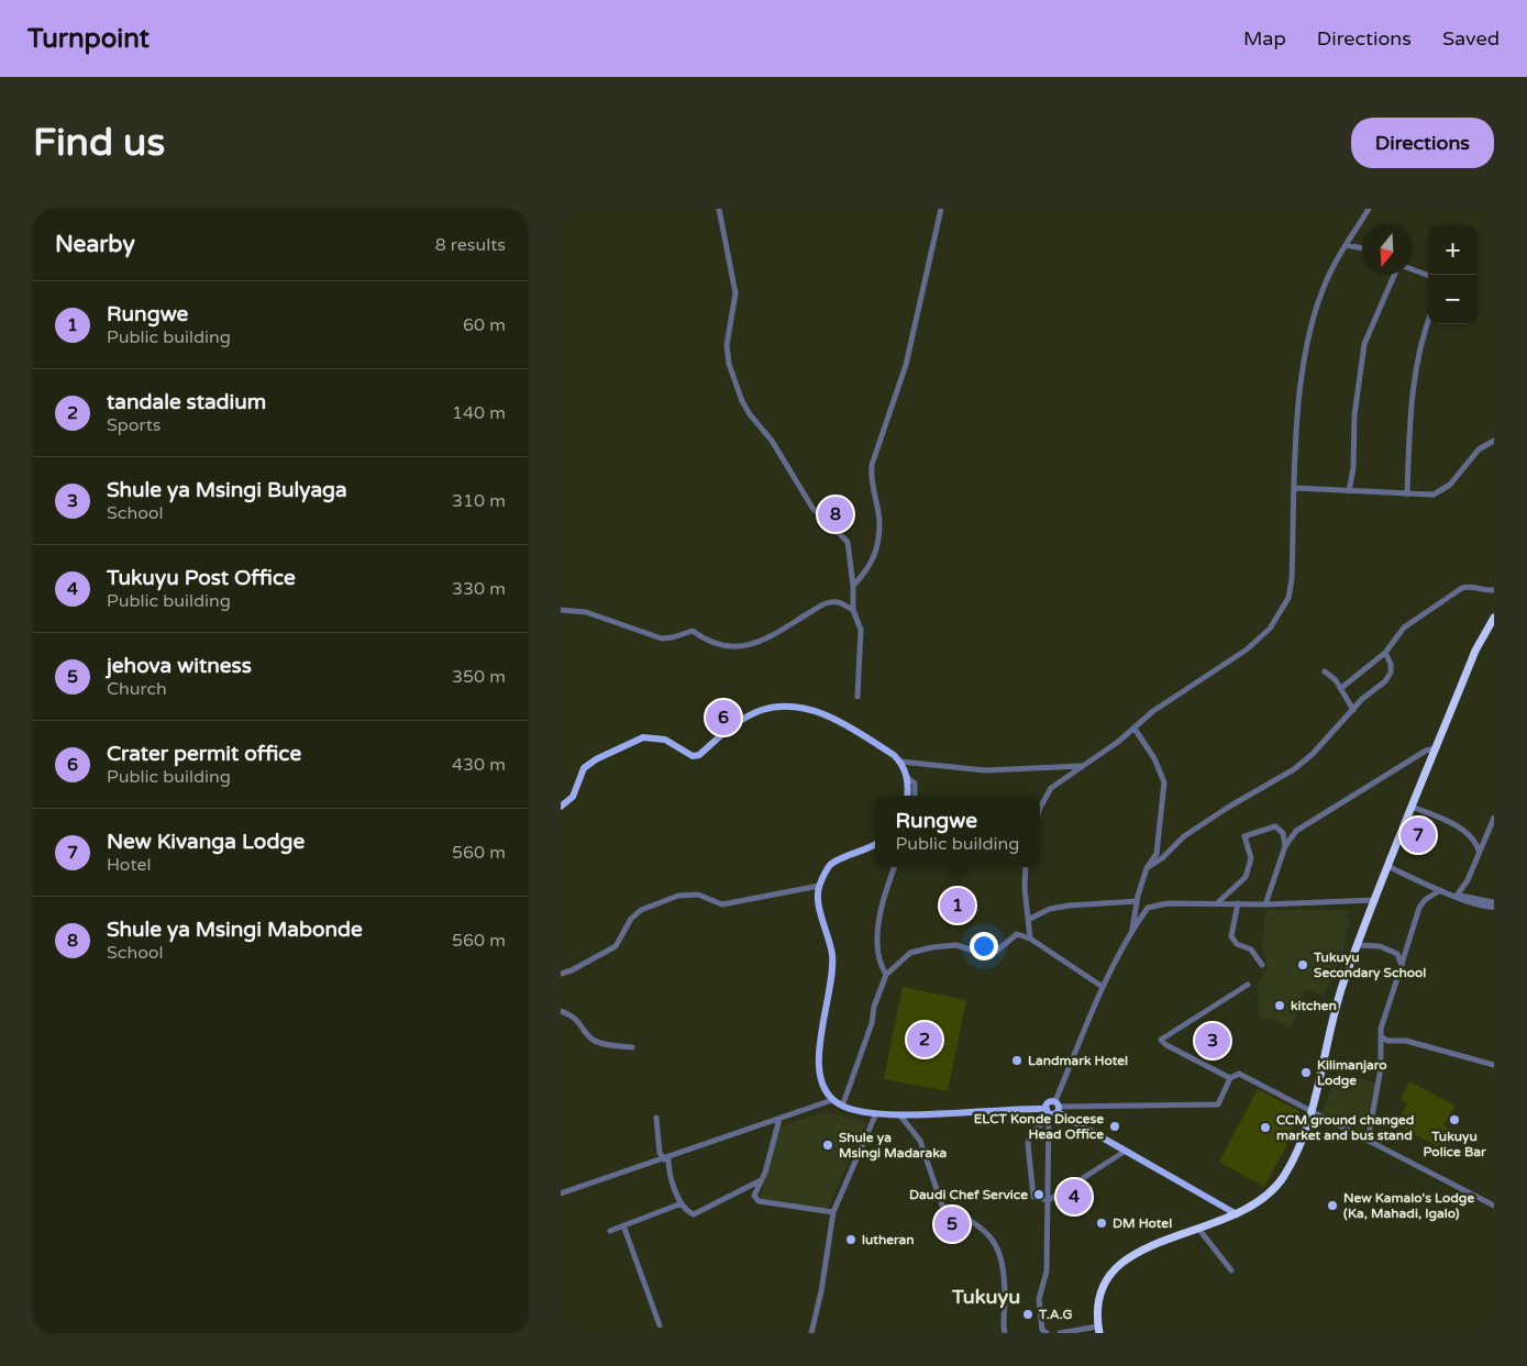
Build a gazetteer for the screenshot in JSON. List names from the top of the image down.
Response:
{
  "districts": ["Tukuyu"],
  "places": [
    "Tukuyu Secondary School",
    "kitchen",
    "Landmark Hotel",
    "Kilimanjaro Lodge",
    "Tukuyu Police Bar",
    "ELCT Konde Diocese Head Office",
    "CCM ground changed market and bus stand",
    "Shule ya Msingi Madaraka",
    "Daudi Chef Service",
    "New Kamalo's Lodge (Ka, Mahadi, Igalo)",
    "DM Hotel",
    "lutheran",
    "T.A.G"
  ],
  "north": "bottom",
  "page": {
    "header": "Turnpoint",
    "nav": ["Map", "Directions", "Saved"],
    "buttons": "Directions",
    "title": "Find us",
    "heading": ["Nearby", "8 results"],
    "map_buttons": ["+", "−"],
    "list": [
      {
        "mark": "1",
        "name": "Rungwe",
        "note": "Public building",
        "value": "60 m"
      },
      {
        "mark": "2",
        "name": "tandale stadium",
        "note": "Sports",
        "value": "140 m"
      },
      {
        "mark": "3",
        "name": "Shule ya Msingi Bulyaga",
        "note": "School",
        "value": "310 m"
      },
      {
        "mark": "4",
        "name": "Tukuyu Post Office",
        "note": "Public building",
        "value": "330 m"
      },
      {
        "mark": "5",
        "name": "jehova witness",
        "note": "Church",
        "value": "350 m"
      },
      {
        "mark": "6",
        "name": "Crater permit office",
        "note": "Public building",
        "value": "430 m"
      },
      {
        "mark": "7",
        "name": "New Kivanga Lodge",
        "note": "Hotel",
        "value": "560 m"
      },
      {
        "mark": "8",
        "name": "Shule ya Msingi Mabonde",
        "note": "School",
        "value": "560 m"
      }
    ],
    "pins": [
      "8",
      "6",
      "7",
      "1",
      "2",
      "3",
      "4",
      "5"
    ],
    "popup": ["Rungwe", "Public building"]
  }
}
